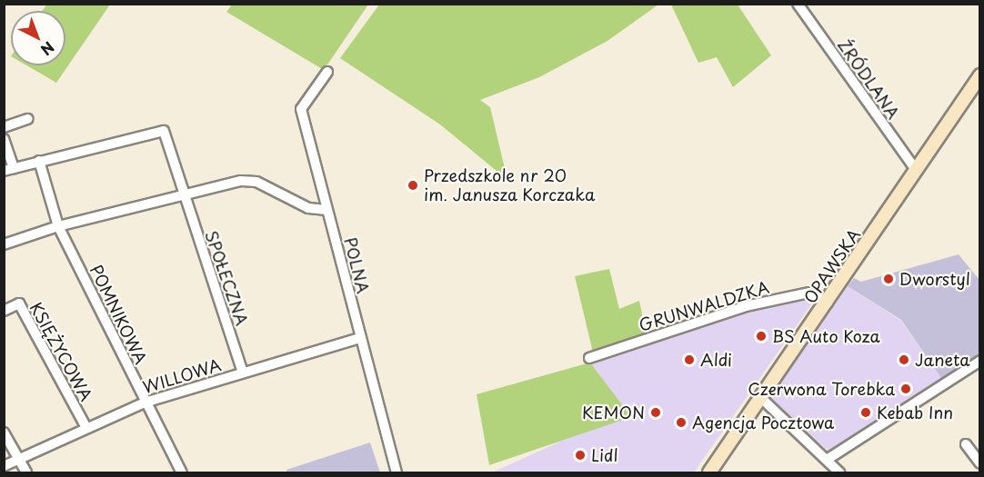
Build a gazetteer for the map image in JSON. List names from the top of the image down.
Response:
{
  "streets": {
    "main road": ["OPAWSKA"],
    "street": [
      "ŹRÓDLANA",
      "POLNA",
      "SPOŁECZNA",
      "GRUNWALDZKA",
      "POMNIKOWA",
      "KSIĘŻYCOWA",
      "WILLOWA"
    ]
  },
  "crossings": [
    ["ŹRÓDLANA", "OPAWSKA"],
    ["POLNA", "WILLOWA"],
    ["OPAWSKA", "GRUNWALDZKA"],
    ["SPOŁECZNA", "POMNIKOWA"],
    ["SPOŁECZNA", "WILLOWA"],
    ["POMNIKOWA", "WILLOWA"],
    ["KSIĘŻYCOWA", "WILLOWA"]
  ],
  "places": [
    "Przedszkole nr 20 im. Janusza Korczaka",
    "Dworstyl",
    "BS Auto Koza",
    "Aldi",
    "Janeta",
    "Czerwona Torebka",
    "KEMON",
    "Kebab Inn",
    "Agencja Pocztowa",
    "Lidl"
  ],
  "north": "bottom right"
}
